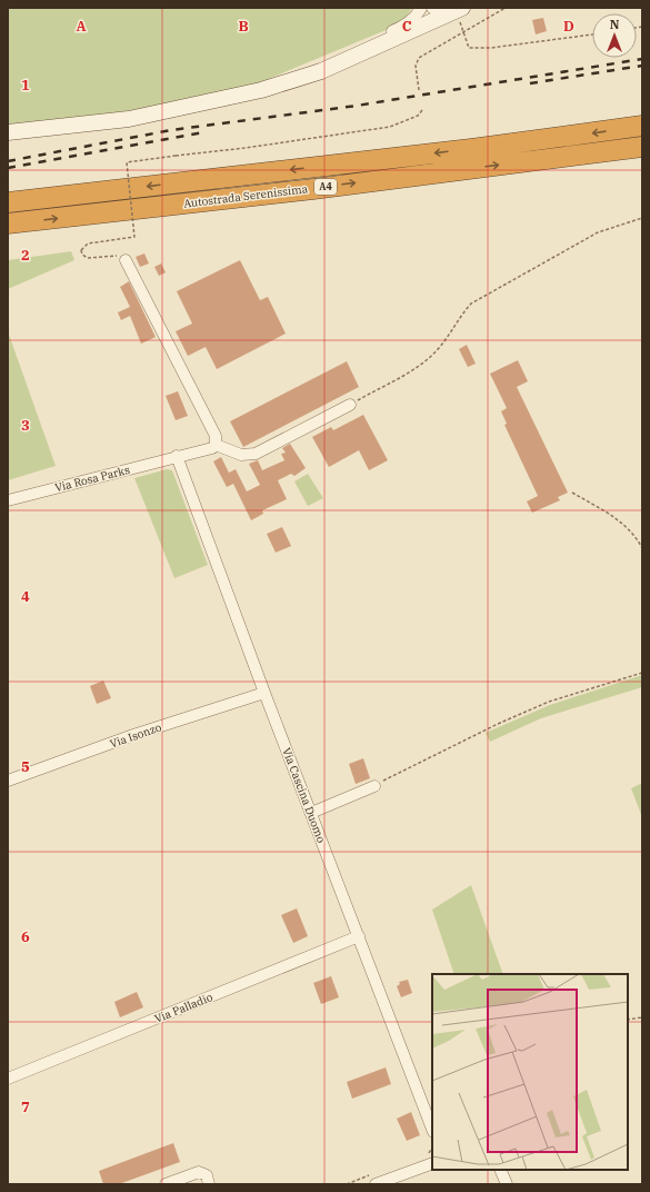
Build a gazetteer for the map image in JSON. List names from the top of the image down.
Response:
{
  "streets": {
    "highway": ["A4", "Autostrada Serenissima"],
    "street": [
      "Via Rosa Parks",
      "Via Isonzo",
      "Via Cascina Duomo",
      "Via Palladio"
    ]
  },
  "crossings": [
    ["Via Rosa Parks", "Via Cascina Duomo"],
    ["Via Isonzo", "Via Cascina Duomo"],
    ["Via Cascina Duomo", "Via Palladio"]
  ],
  "north": "top",
  "grid": {
    "columns": [
      "A",
      "B",
      "C",
      "D"
    ],
    "rows": [
      "1",
      "2",
      "3",
      "4",
      "5",
      "6",
      "7"
    ]
  }
}
